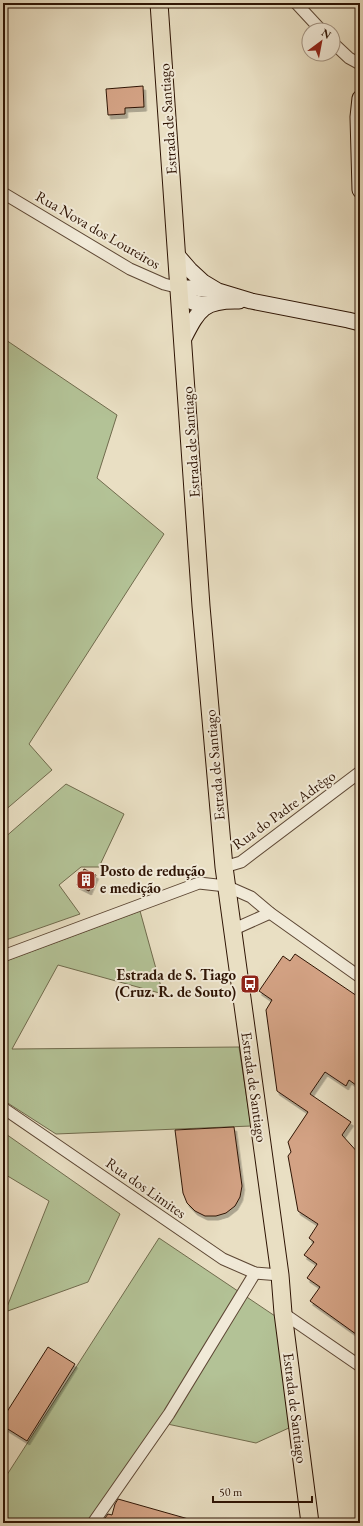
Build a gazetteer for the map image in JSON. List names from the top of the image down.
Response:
{
  "streets": {
    "main road": ["Estrada de Santiago"],
    "street": ["Rua Nova dos Loureiros", "Rua do Padre Adrêgo", "Rua dos Limites"]
  },
  "crossings": [
    ["Estrada de Santiago", "Rua Nova dos Loureiros"],
    ["Estrada de Santiago", "Rua do Padre Adrêgo"],
    ["Estrada de Santiago", "Rua dos Limites"]
  ],
  "places": {
    "building": ["Posto de redução e medição"],
    "bus stop": ["Estrada de S. Tiago (Cruz. R. de Souto)"]
  },
  "scale_bar": "50 m",
  "north": "top right"
}
